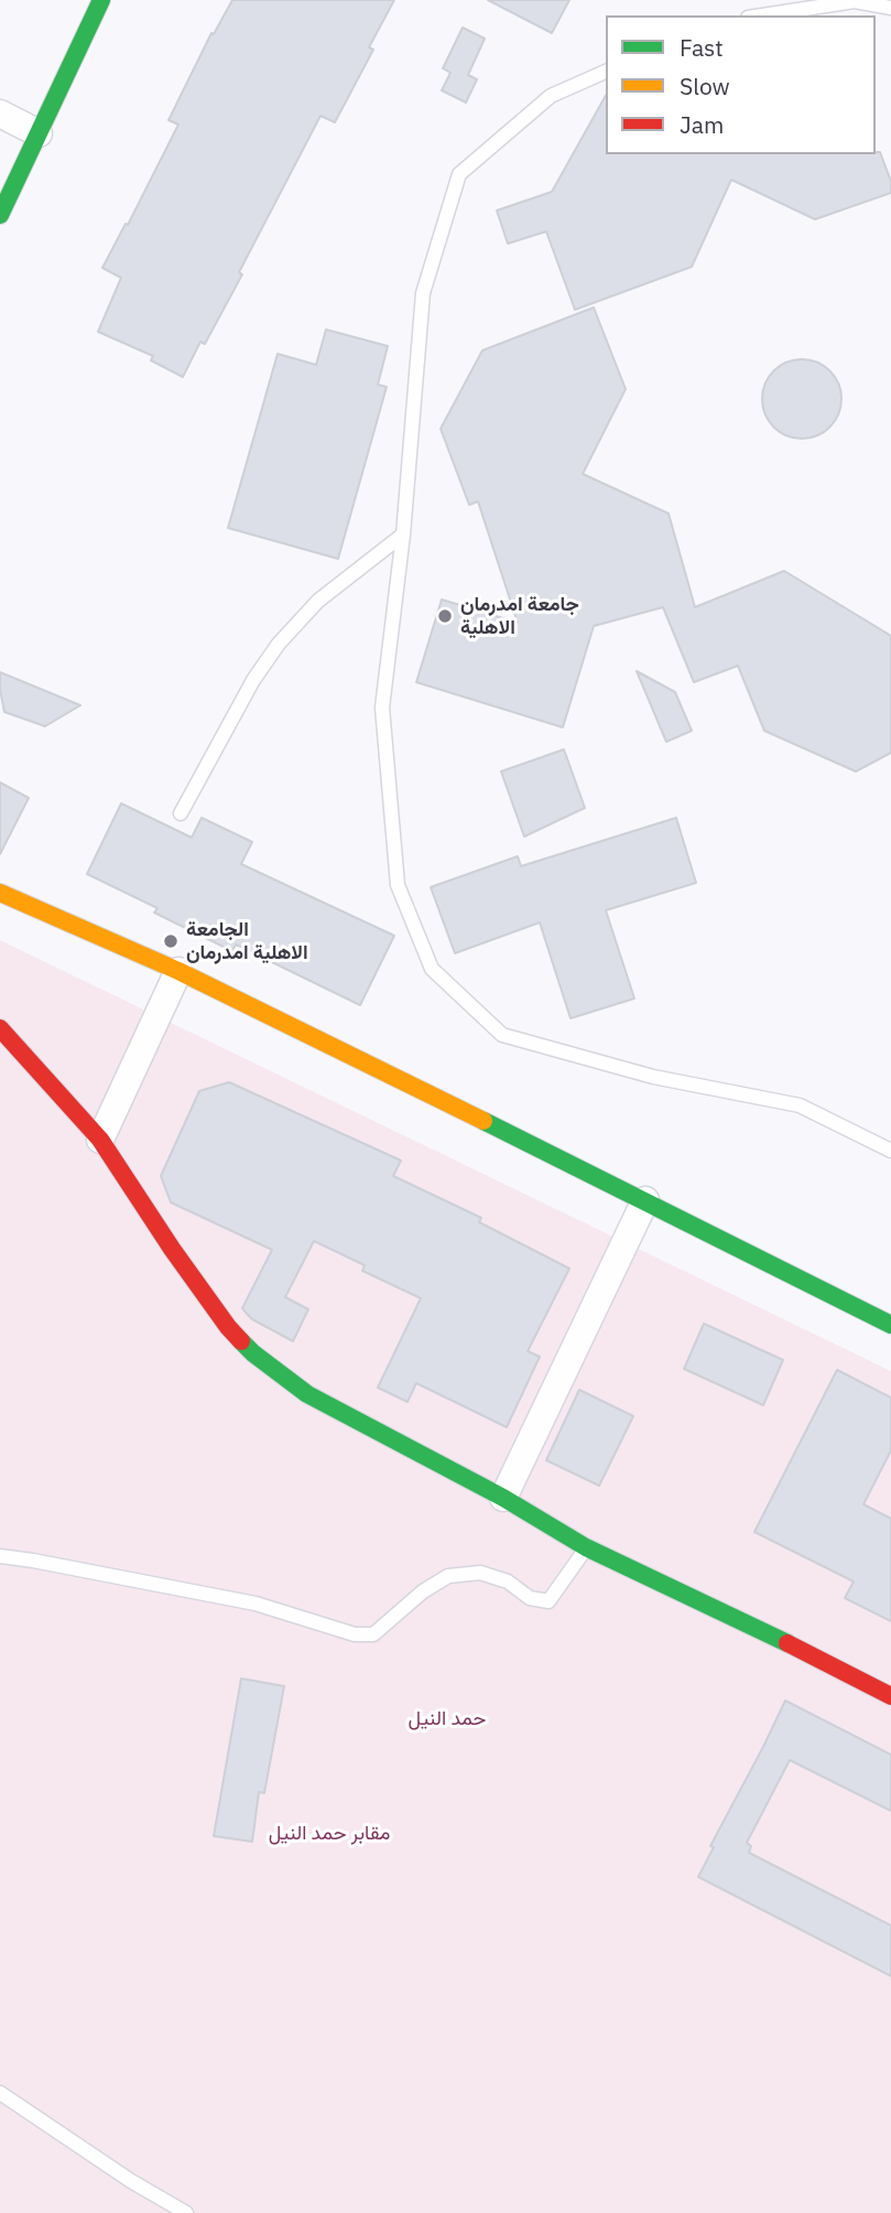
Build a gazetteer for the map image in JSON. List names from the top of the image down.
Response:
{
  "parks": ["حمد النيل", "مقابر حمد النيل"],
  "places": ["جامعة امدرمان الاهلية", "الجامعة الاهلية امدرمان"],
  "legend": ["Fast", "Slow", "Jam"]
}
